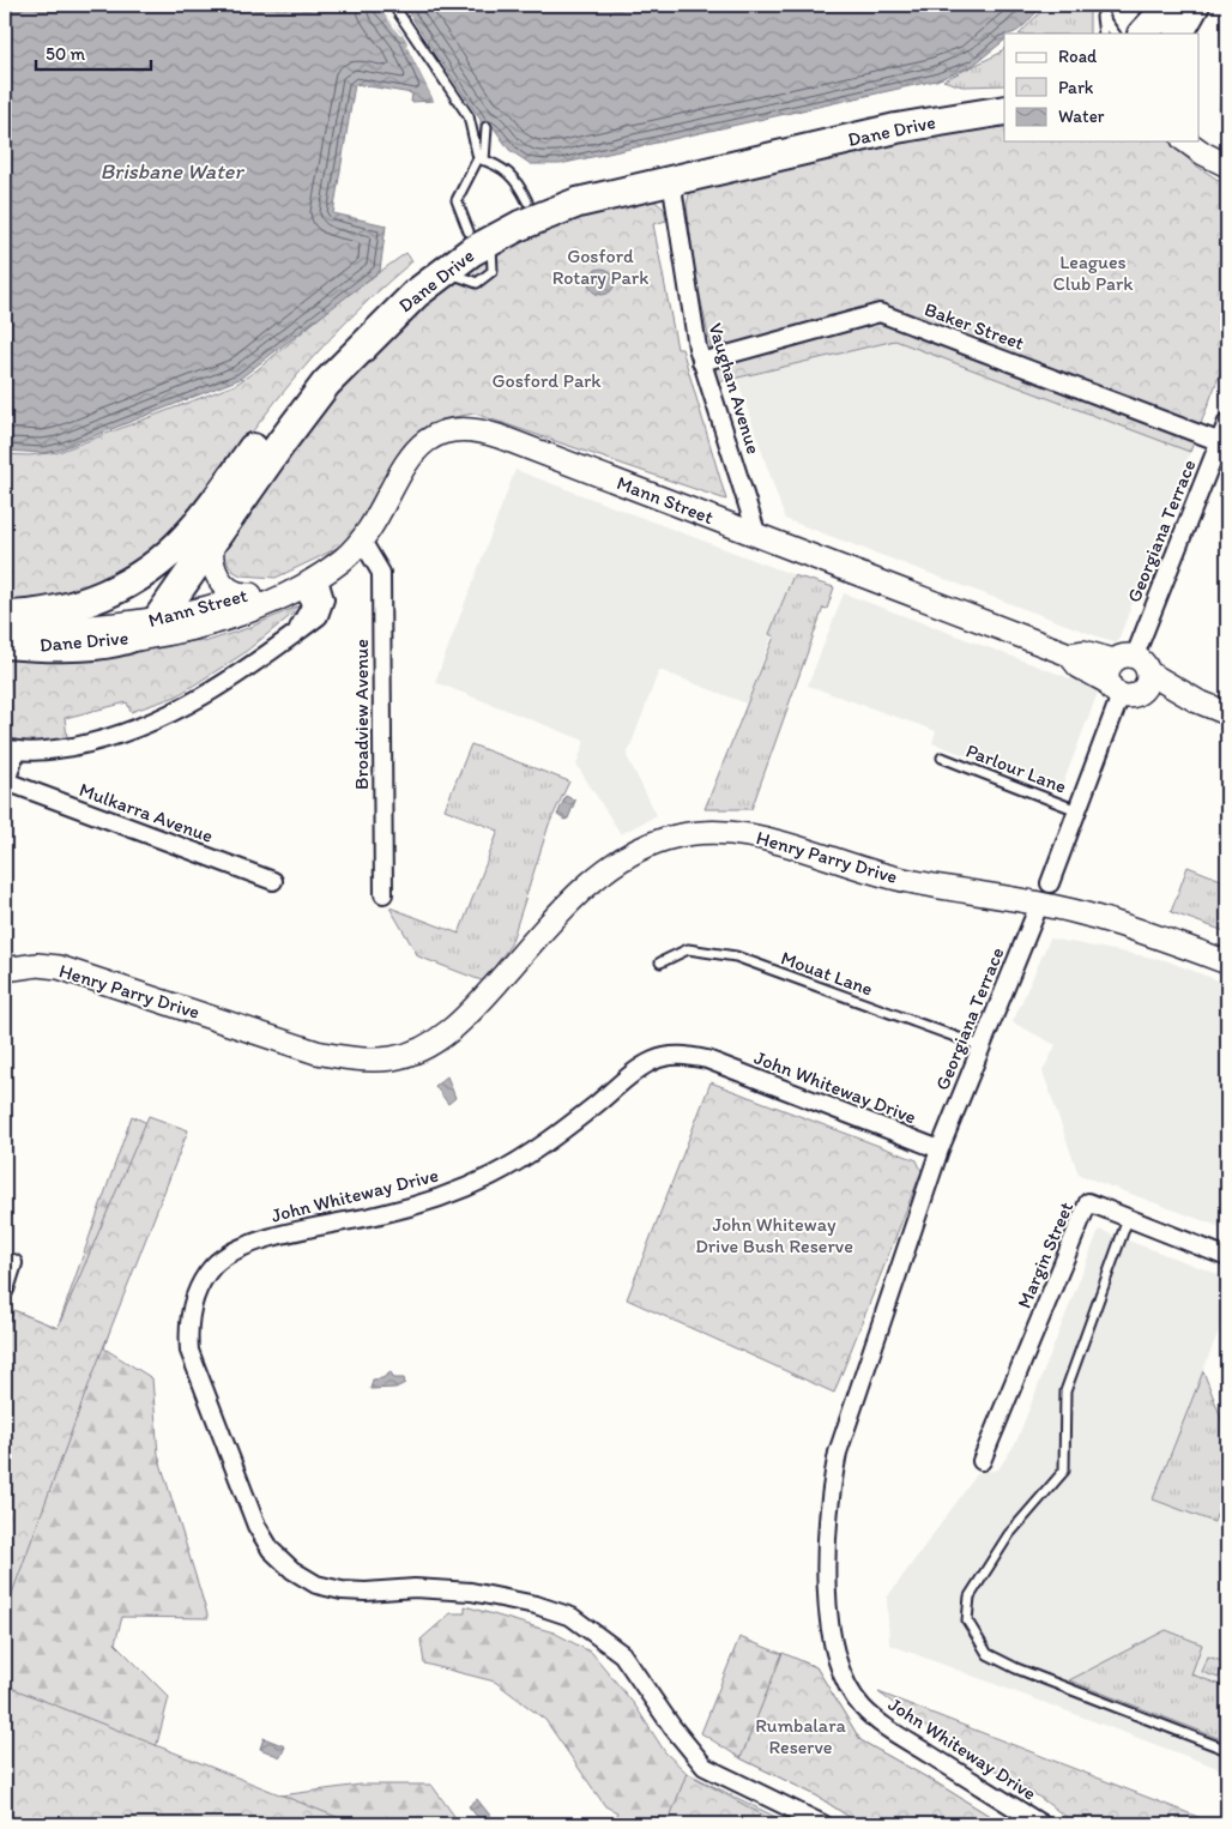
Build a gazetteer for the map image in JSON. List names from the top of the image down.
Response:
{
  "streets": {
    "highway": ["Dane Drive"],
    "street": [
      "Baker Street",
      "Vaughan Avenue",
      "Mann Street",
      "Georgiana Terrace",
      "Broadview Avenue",
      "Mulkarra Avenue",
      "Henry Parry Drive",
      "John Whiteway Drive",
      "Margin Street"
    ],
    "lane": ["Parlour Lane", "Mouat Lane"]
  },
  "crossings": [
    ["Dane Drive", "Vaughan Avenue"],
    ["Dane Drive", "Mann Street"],
    ["Baker Street", "Vaughan Avenue"],
    ["Baker Street", "Georgiana Terrace"],
    ["Vaughan Avenue", "Mann Street"],
    ["Mann Street", "Georgiana Terrace"],
    ["Mann Street", "Broadview Avenue"],
    ["Georgiana Terrace", "Parlour Lane"],
    ["Georgiana Terrace", "Henry Parry Drive"],
    ["Georgiana Terrace", "Mouat Lane"],
    ["Georgiana Terrace", "John Whiteway Drive"]
  ],
  "water": ["Brisbane Water"],
  "parks": [
    "Gosford Rotary Park",
    "Leagues Club Park",
    "Gosford Park",
    "John Whiteway Drive Bush Reserve",
    "Rumbalara Reserve"
  ],
  "legend": ["Road", "Park", "Water"],
  "scale_bar": "50 m"
}
